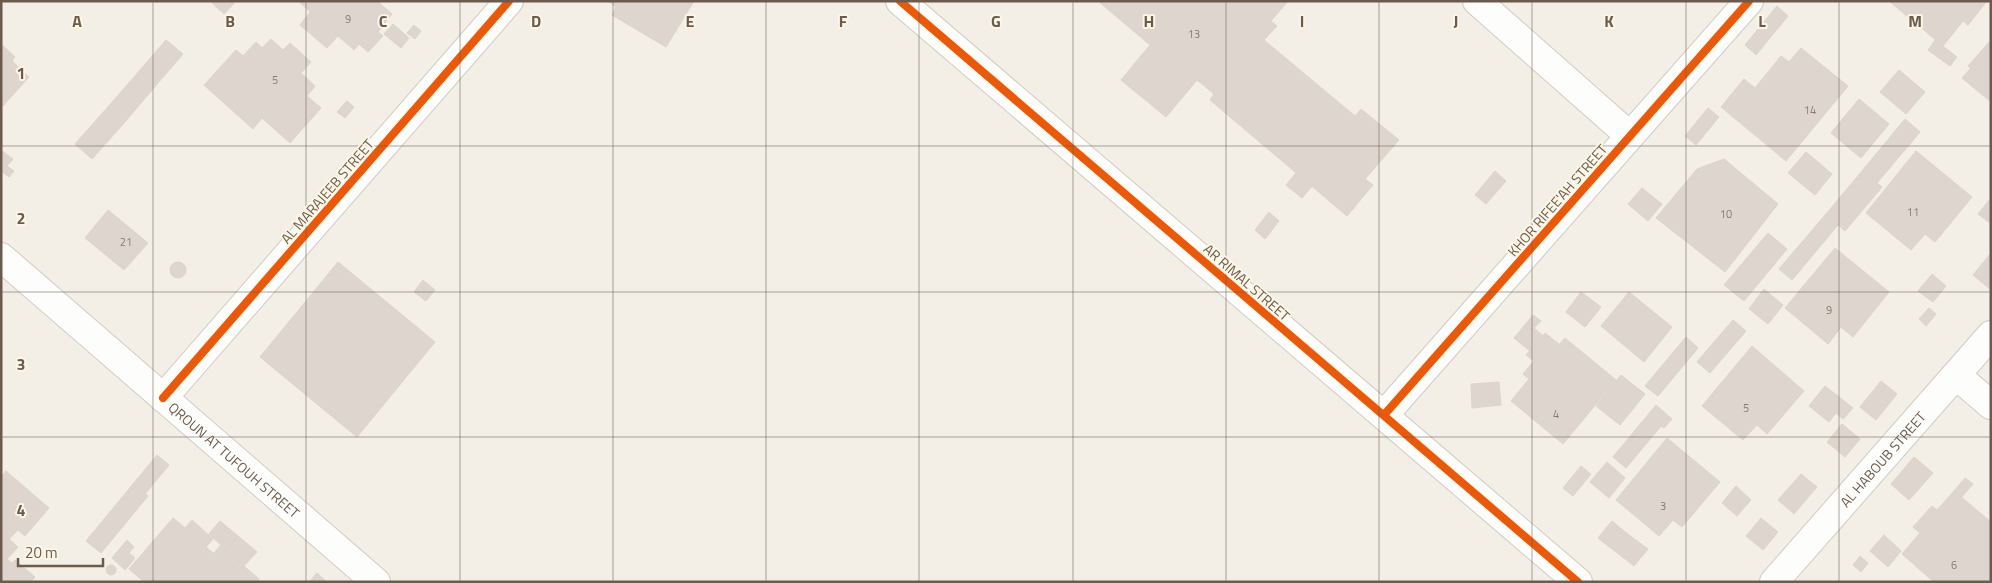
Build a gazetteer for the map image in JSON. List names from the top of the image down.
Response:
{
  "streets": {
    "street": [
      "AL MARAJEEB STREET",
      "KHOR RIFEE'AH STREET",
      "AR RIMAL STREET",
      "QROUN AT TUFOUH STREET",
      "AL HABOUB STREET"
    ]
  },
  "crossings": [
    ["AL MARAJEEB STREET", "QROUN AT TUFOUH STREET"],
    ["KHOR RIFEE'AH STREET", "AR RIMAL STREET"]
  ],
  "house_numbers": [
    "9",
    "13",
    "5",
    "14",
    "11",
    "10",
    "21",
    "9",
    "5",
    "4",
    "3",
    "6"
  ],
  "scale_bar": "20 m",
  "grid": {
    "columns": [
      "A",
      "B",
      "C",
      "D",
      "E",
      "F",
      "G",
      "H",
      "I",
      "J",
      "K",
      "L",
      "M"
    ],
    "rows": [
      "1",
      "2",
      "3",
      "4"
    ]
  }
}
